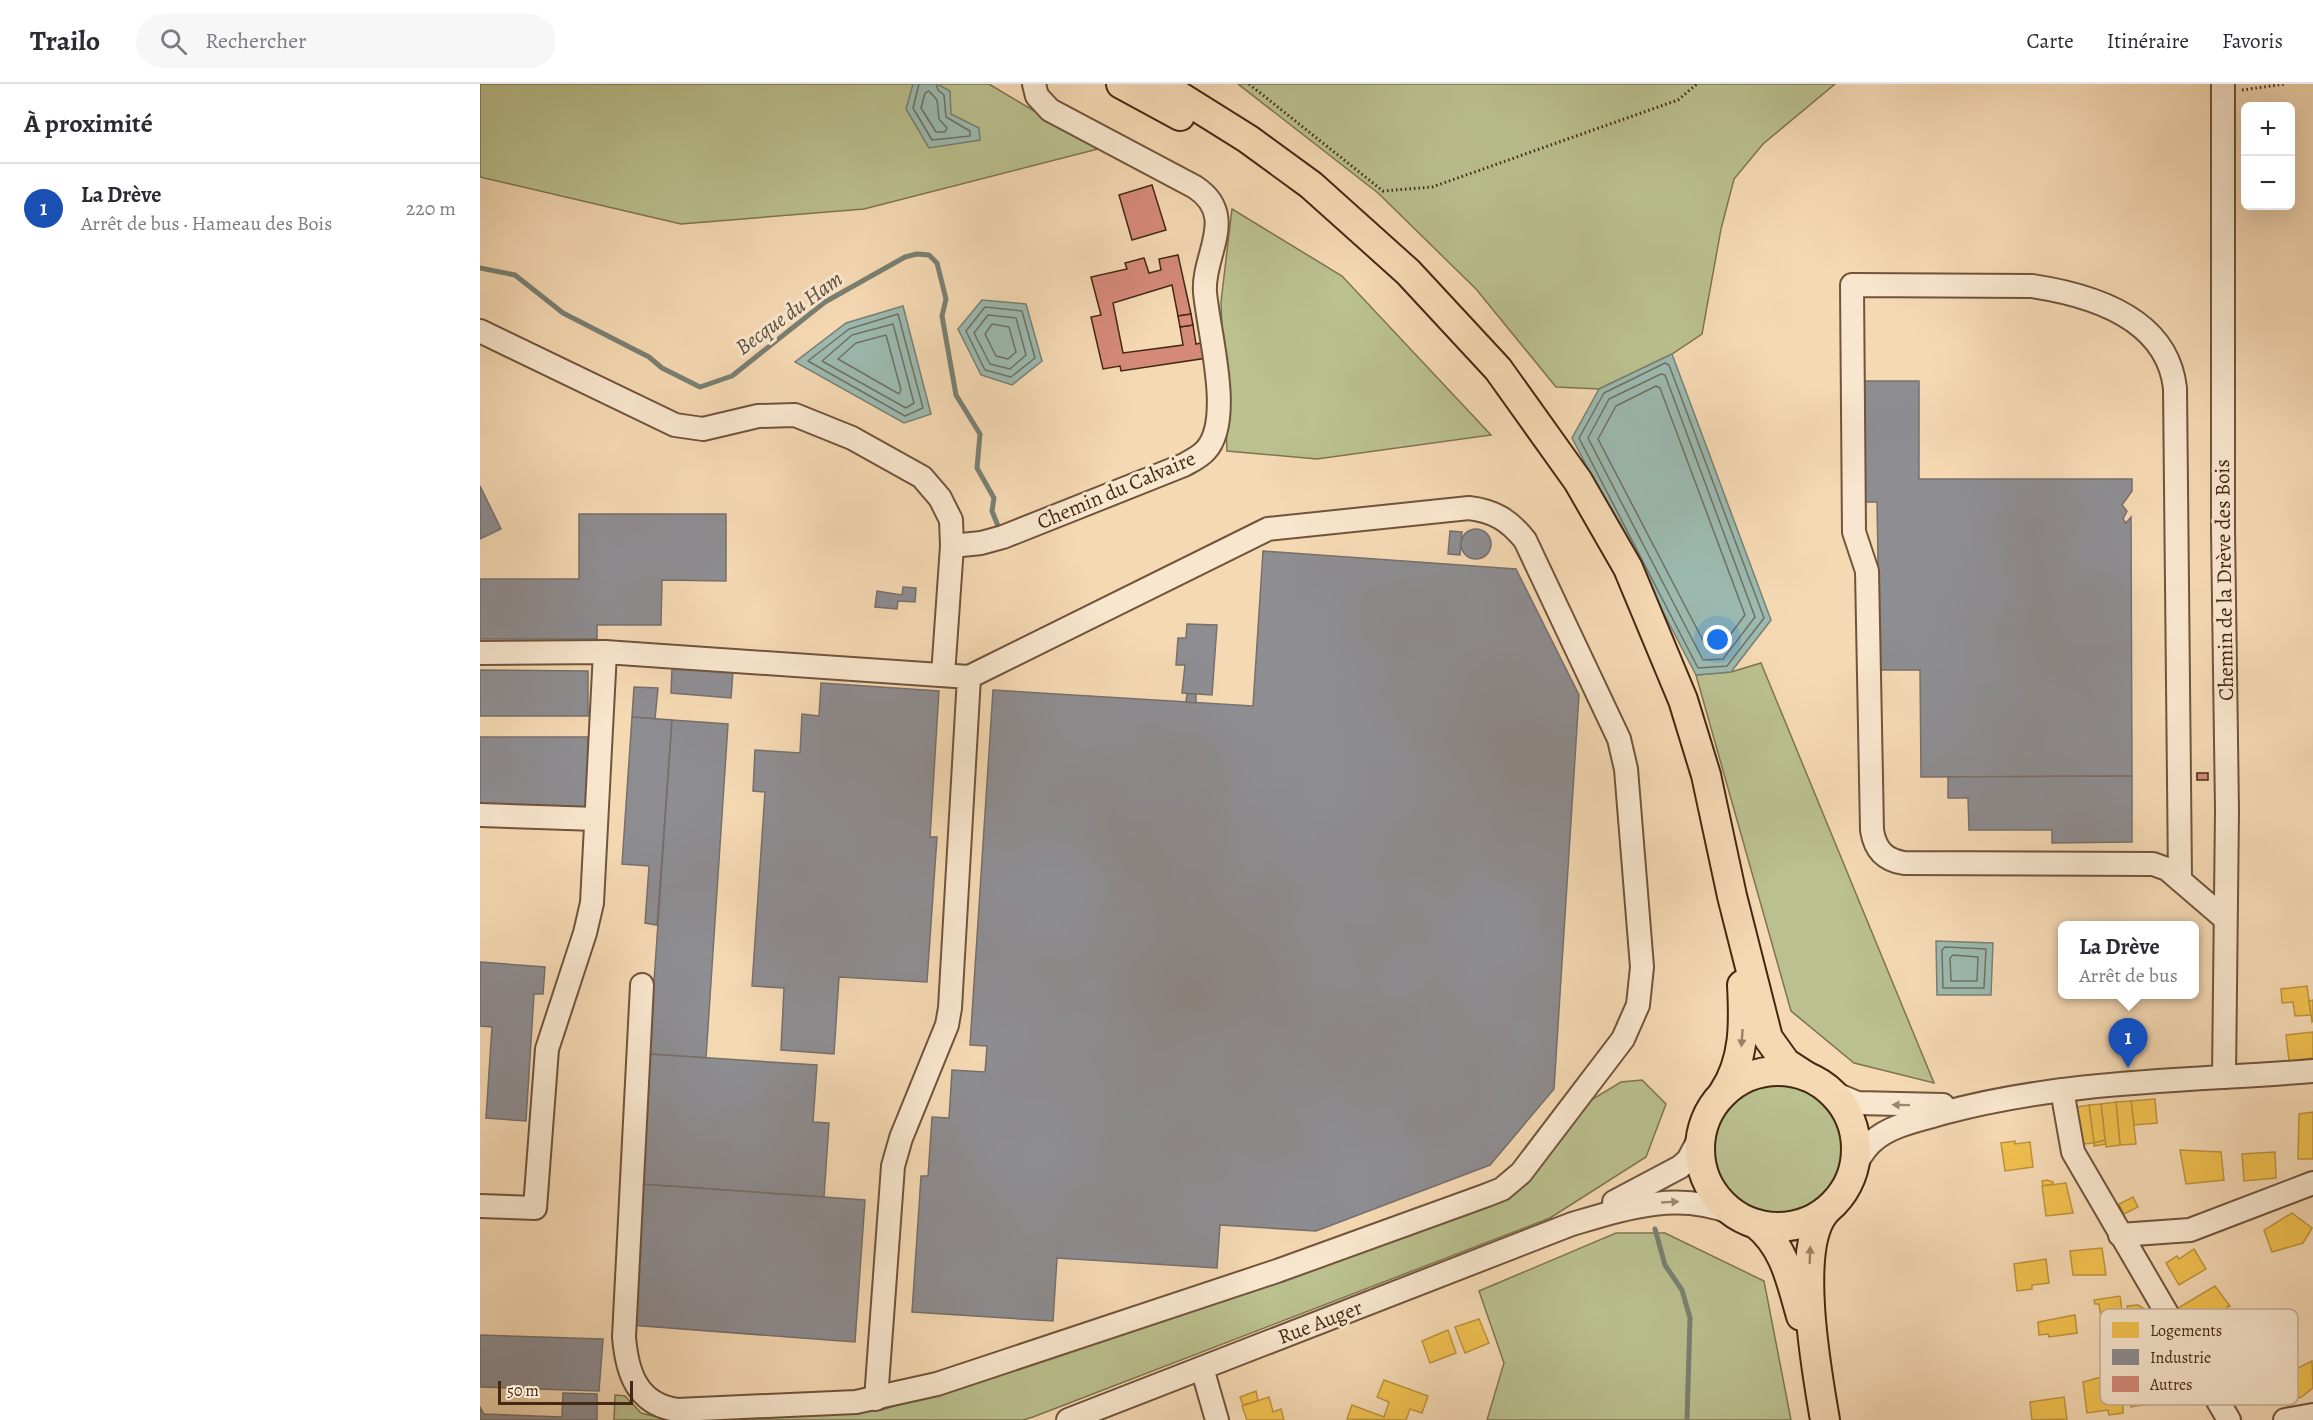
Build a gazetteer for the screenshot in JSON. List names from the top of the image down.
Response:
{
  "streets": {
    "street": ["Chemin du Calvaire", "Chemin de la Drève des Bois", "Rue Auger"]
  },
  "water": ["Becque du Ham"],
  "legend": ["Logements", "Industrie", "Autres"],
  "scale_bar": "50 m",
  "page": {
    "header": "Trailo",
    "search": "Rechercher",
    "nav": ["Carte", "Itinéraire", "Favoris"],
    "heading": "À proximité",
    "map_buttons": ["+", "−"],
    "list": [
      {
        "mark": "1",
        "name": "La Drève",
        "note": "Arrêt de bus · Hameau des Bois",
        "value": "220 m"
      }
    ],
    "popup": ["La Drève", "Arrêt de bus"],
    "pins": "1",
    "scale": "50 m"
  }
}
